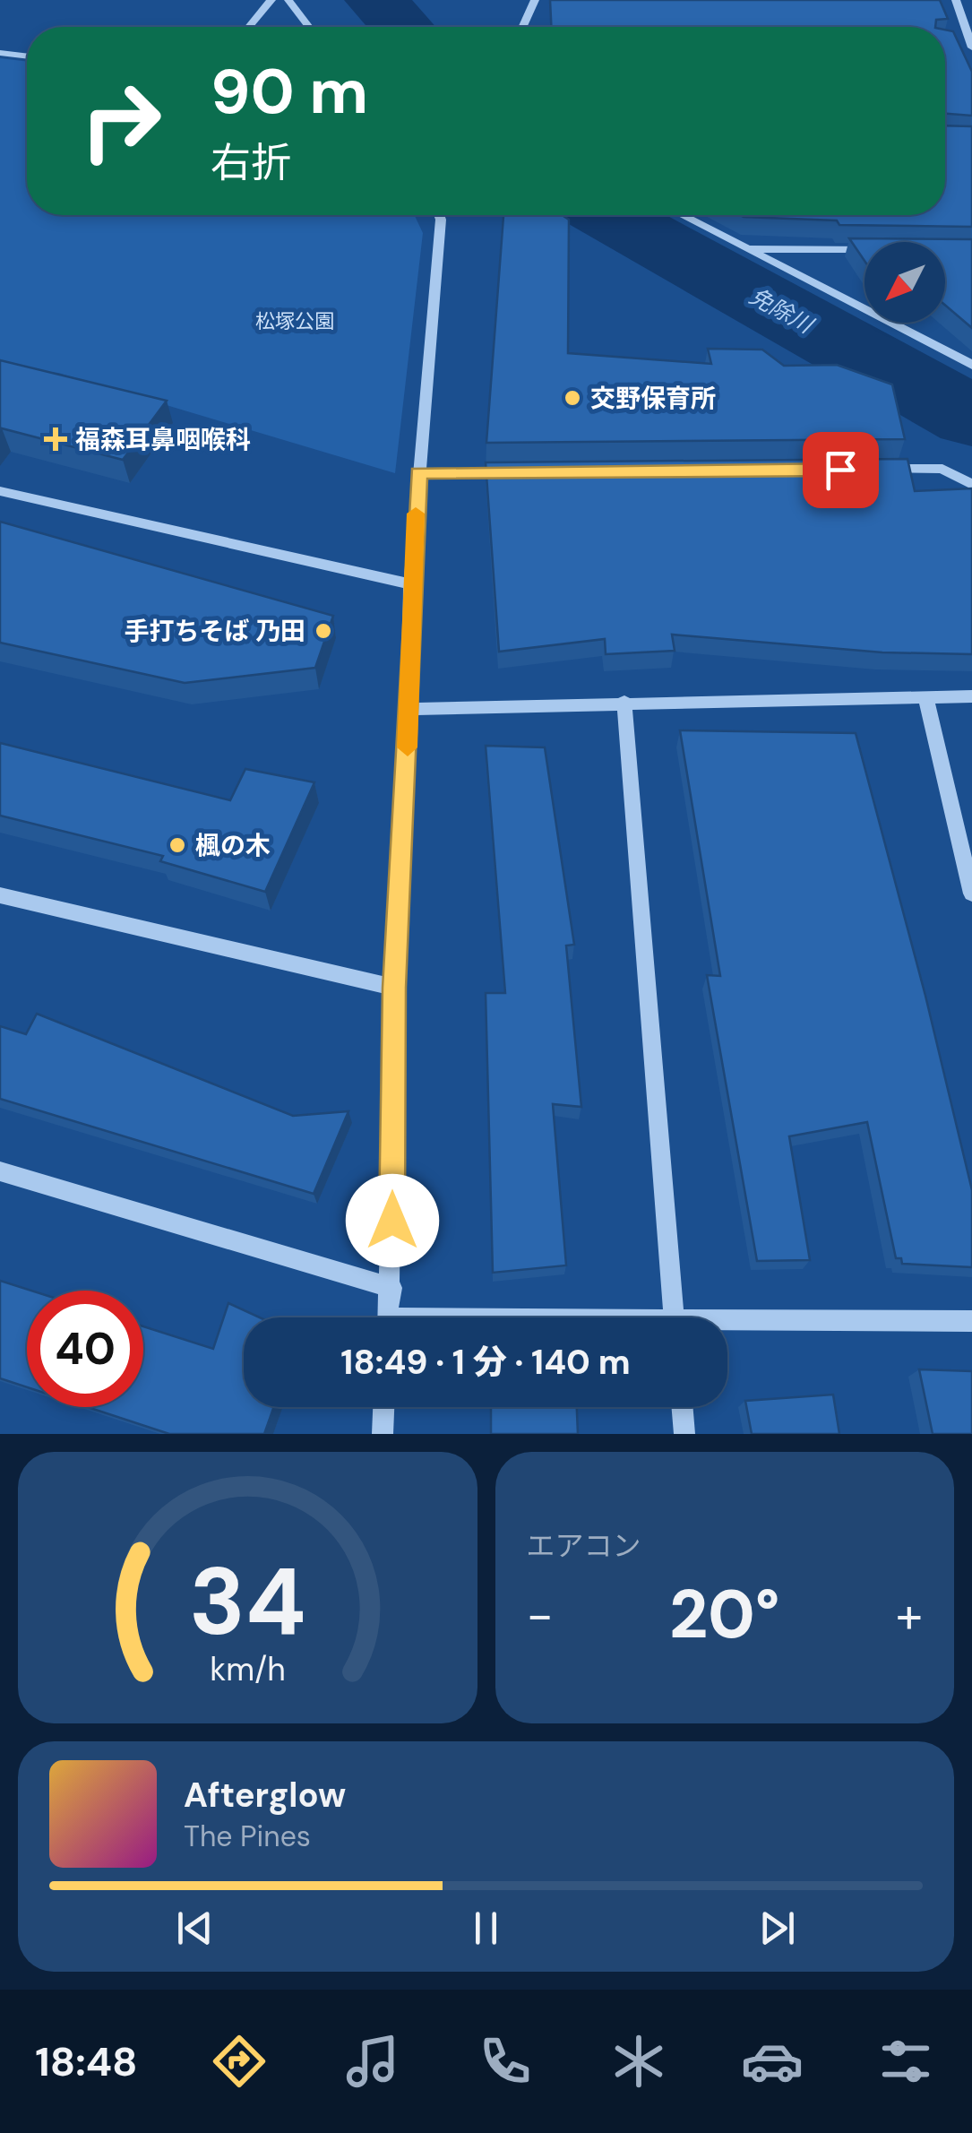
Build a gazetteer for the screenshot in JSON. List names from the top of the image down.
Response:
{
  "water": ["免除川"],
  "parks": ["松塚公園"],
  "places": {
    "other": ["交野保育所", "手打ちそば 乃田", "楓の木"],
    "health": ["福森耳鼻咽喉科"]
  },
  "north": "bottom left",
  "page": {
    "turn": ["90 m", "右折"],
    "limit": "40",
    "trip": "18:49 · 1 分 · 140 m",
    "tile": "エアコン",
    "heat": ["−", "20°", "+"],
    "song": ["Afterglow", "The Pines"],
    "tabs": "18:48",
    "gauge": ["34", "km/h"]
  }
}
